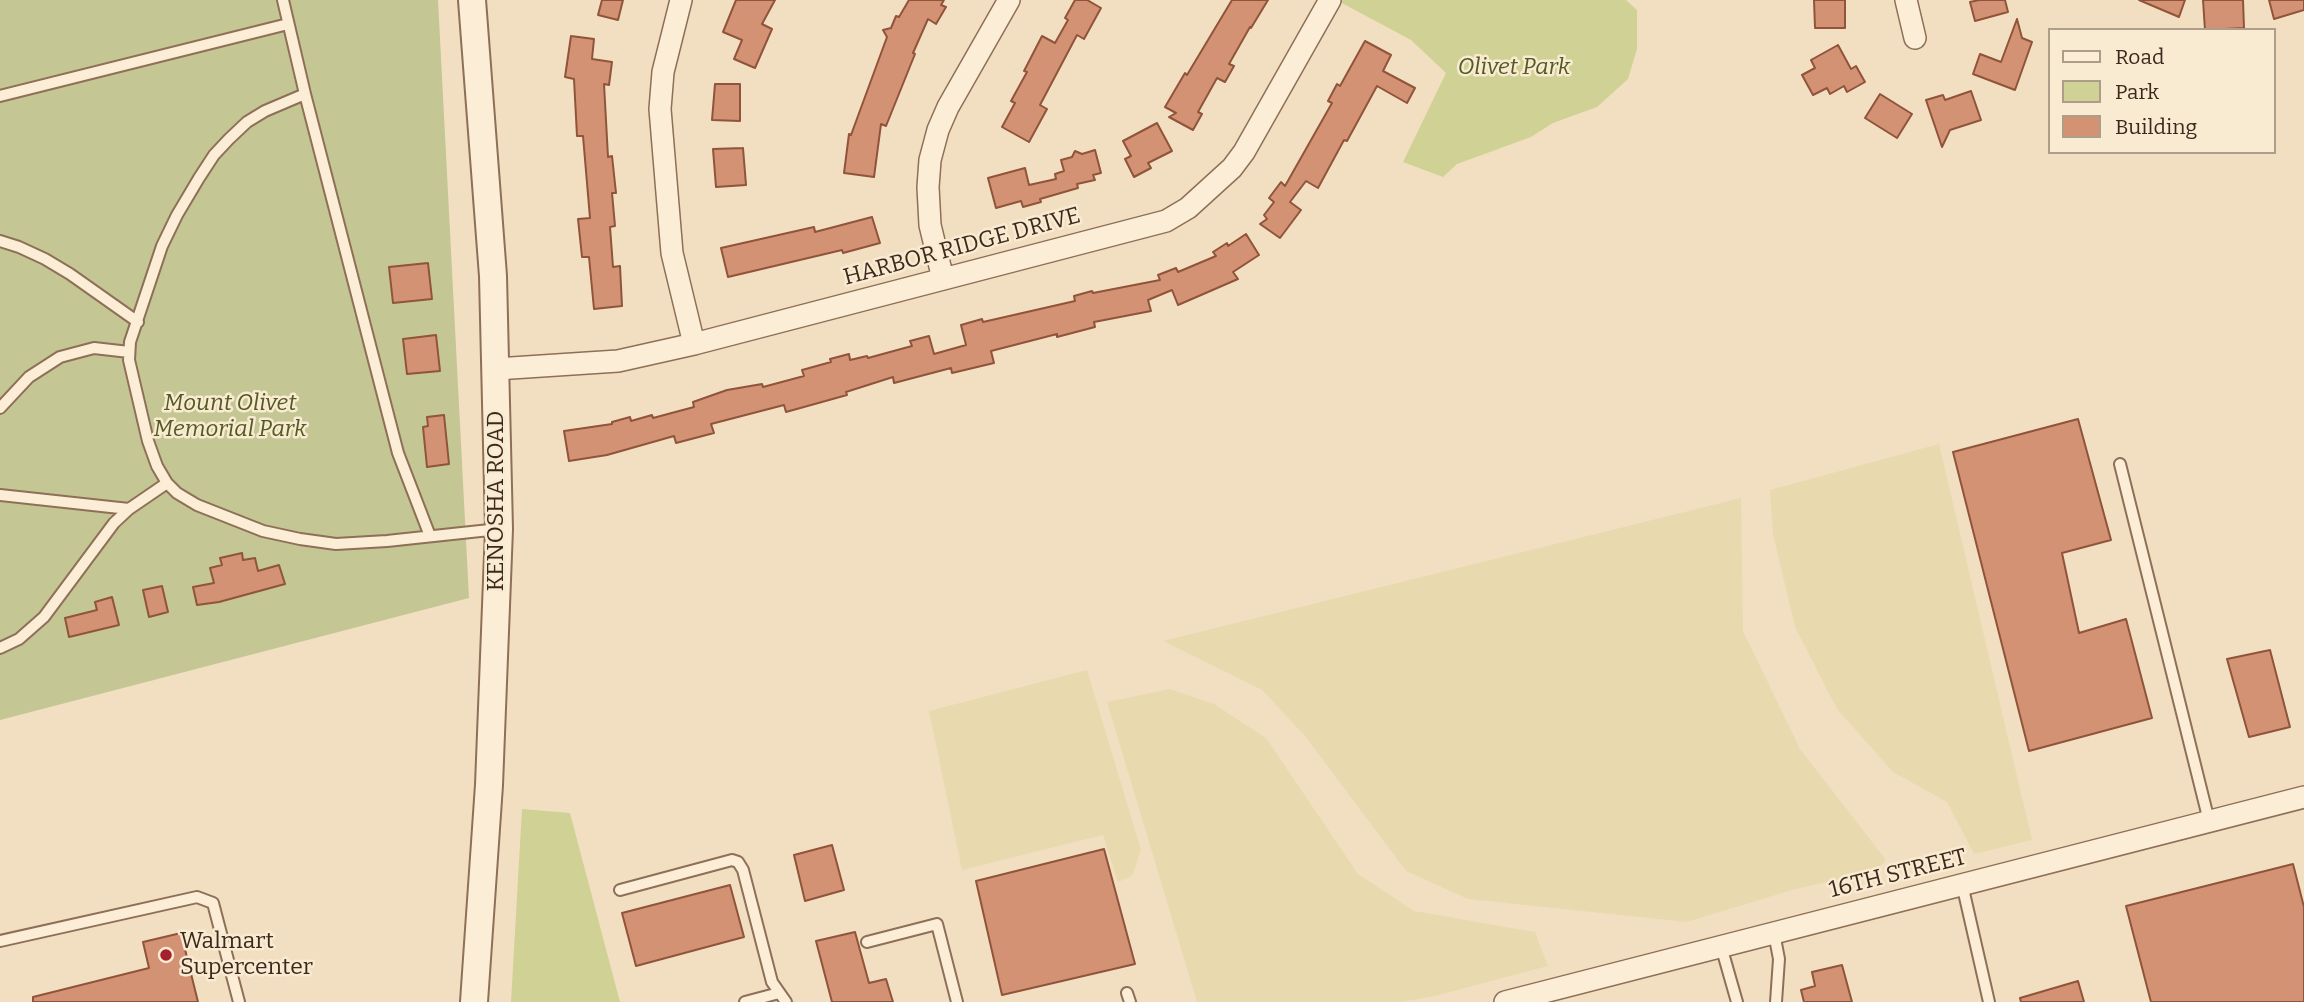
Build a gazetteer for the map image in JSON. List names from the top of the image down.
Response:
{
  "streets": {
    "street": ["HARBOR RIDGE DRIVE", "KENOSHA ROAD", "16TH STREET"]
  },
  "crossings": [
    ["HARBOR RIDGE DRIVE", "KENOSHA ROAD"]
  ],
  "parks": ["Olivet Park", "Mount Olivet Memorial Park"],
  "places": ["Walmart Supercenter"],
  "legend": ["Road", "Park", "Building"]
}
